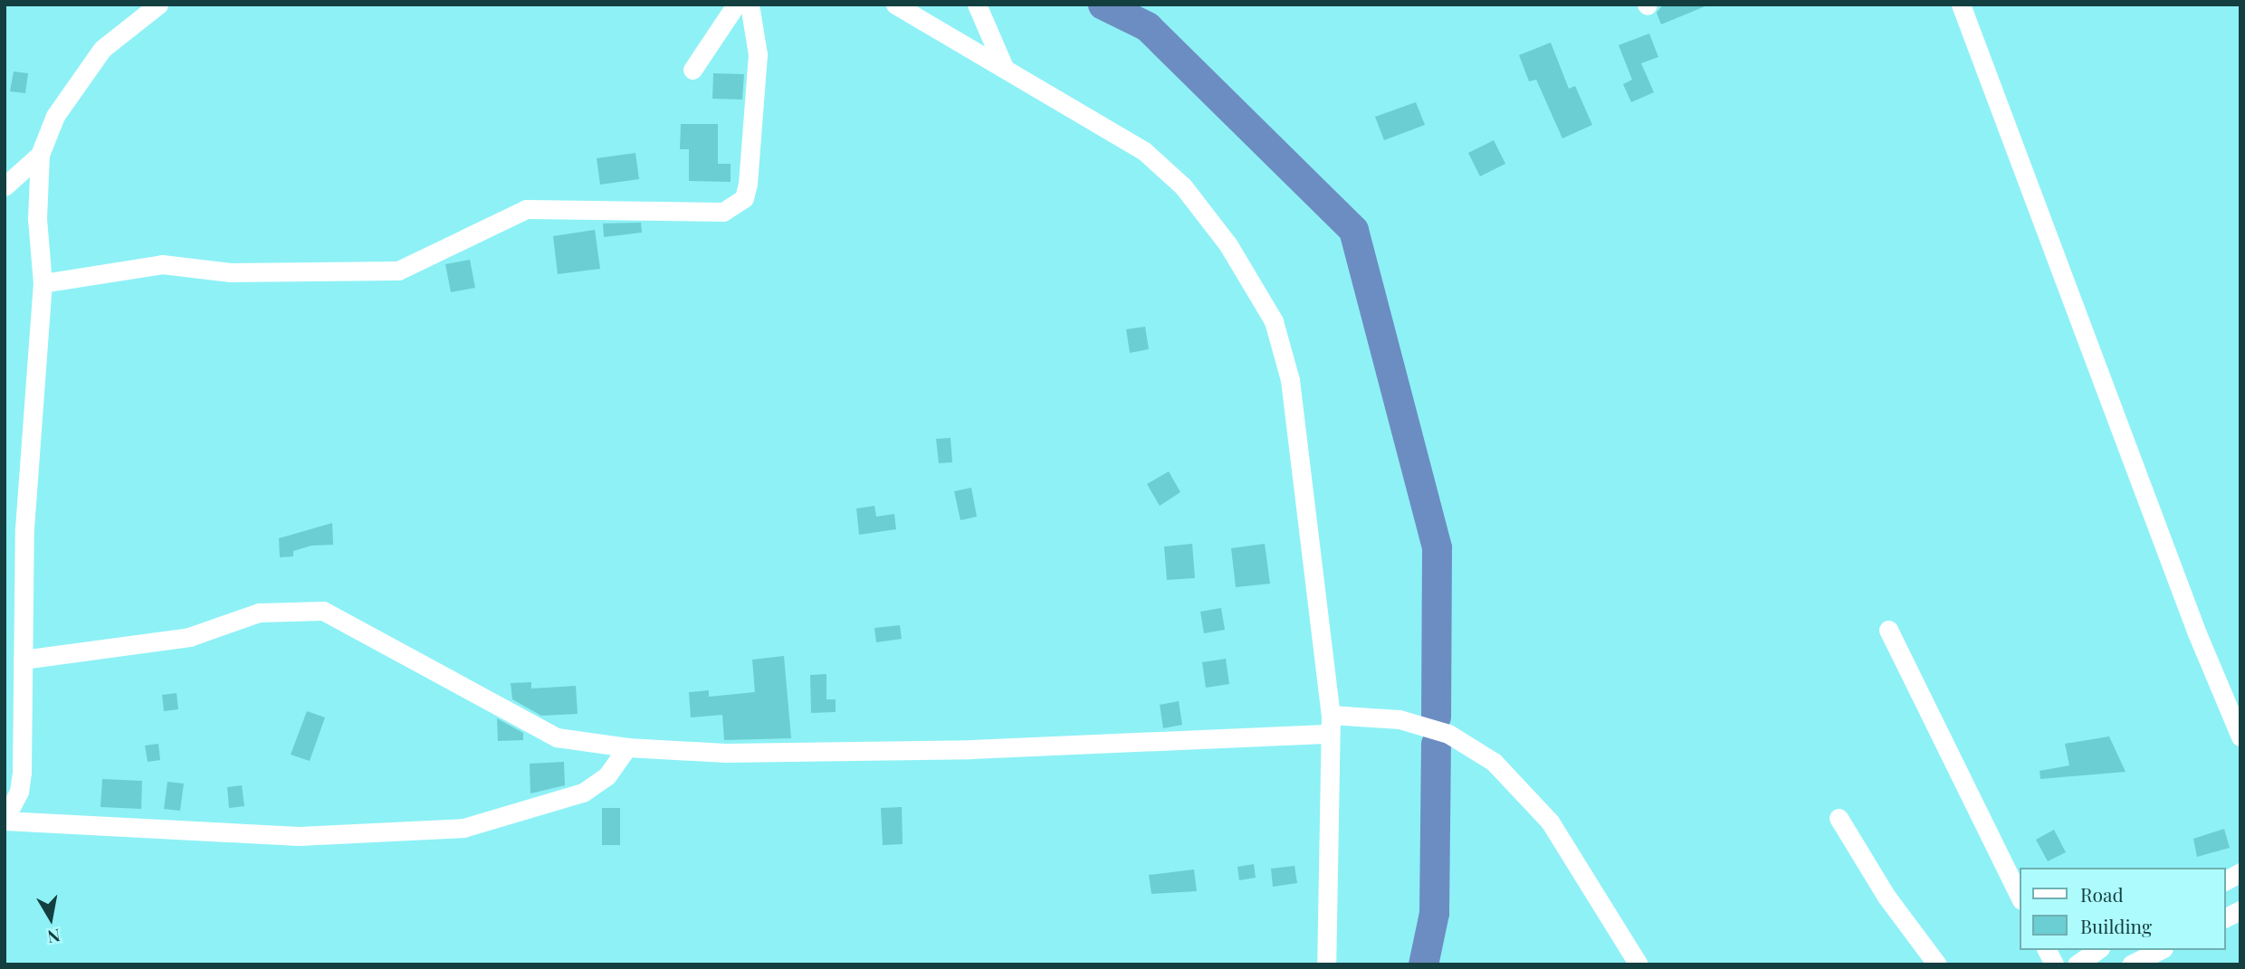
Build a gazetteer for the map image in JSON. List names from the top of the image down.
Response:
{
  "legend": ["Road", "Building"],
  "north": "bottom"
}
